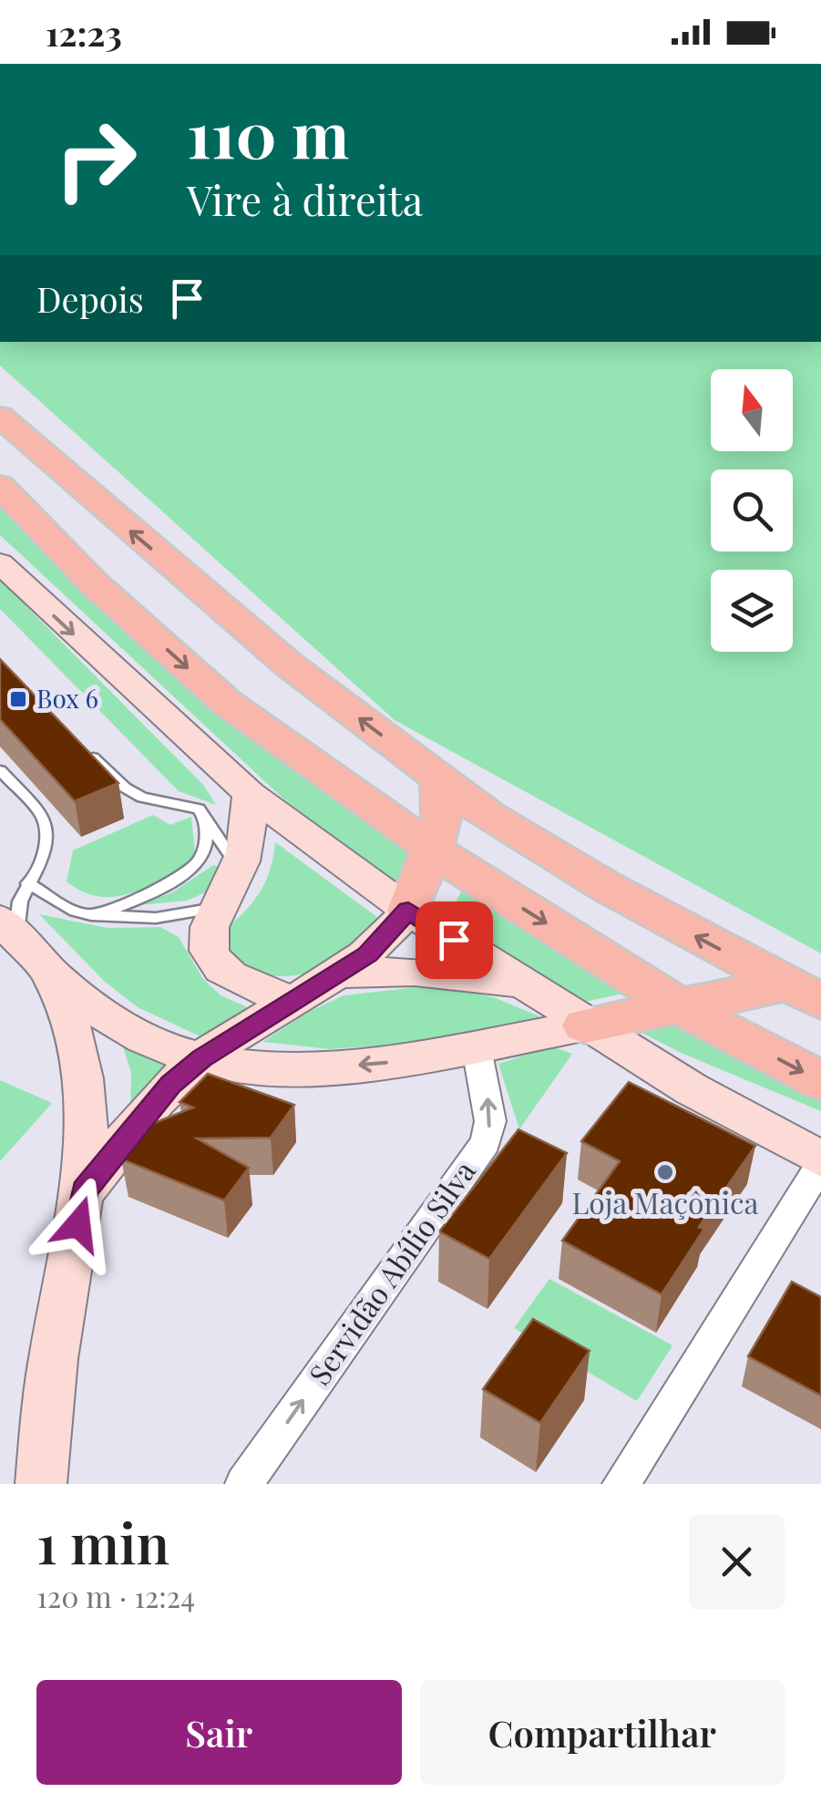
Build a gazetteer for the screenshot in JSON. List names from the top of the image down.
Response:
{
  "streets": {
    "street": ["Servidão Abílio Silva"]
  },
  "one_way": ["Servidão Abílio Silva"],
  "places": {
    "transit": ["Box 6"],
    "other": ["Loja Maçônica"]
  },
  "north": "top",
  "page": {
    "status": "12:23",
    "turn": ["110 m", "Vire à direita"],
    "then": "Depois",
    "heading": ["1 min", "120 m · 12:24"],
    "buttons": ["Sair", "Compartilhar"]
  }
}
